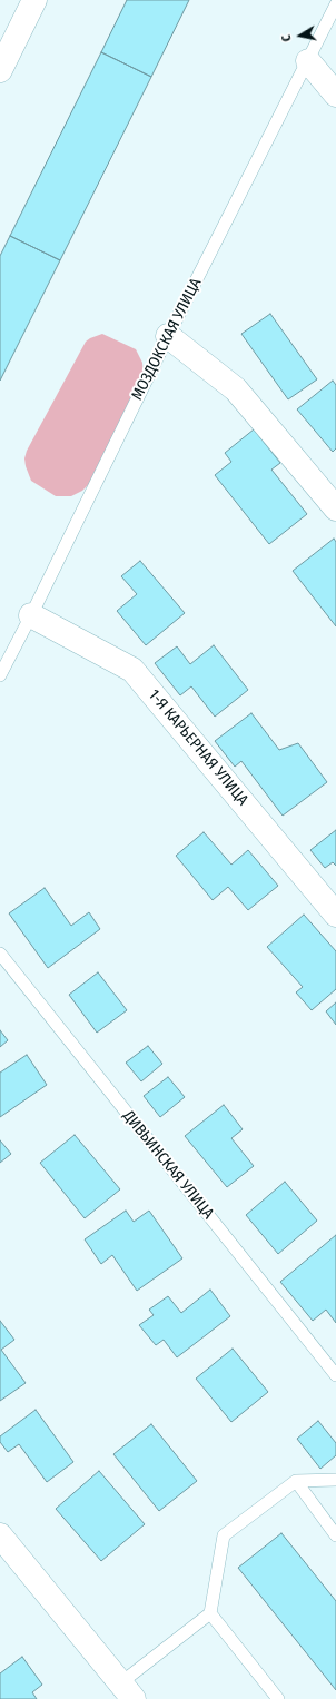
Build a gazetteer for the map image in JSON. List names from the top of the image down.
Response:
{
  "streets": {
    "street": ["1-Я КАРЬЕРНАЯ УЛИЦА"],
    "lane": ["МОЗДОКСКАЯ УЛИЦА", "ДИВЬИНСКАЯ УЛИЦА"]
  },
  "crossings": [
    ["МОЗДОКСКАЯ УЛИЦА", "1-Я КАРЬЕРНАЯ УЛИЦА"]
  ],
  "north": "left"
}
